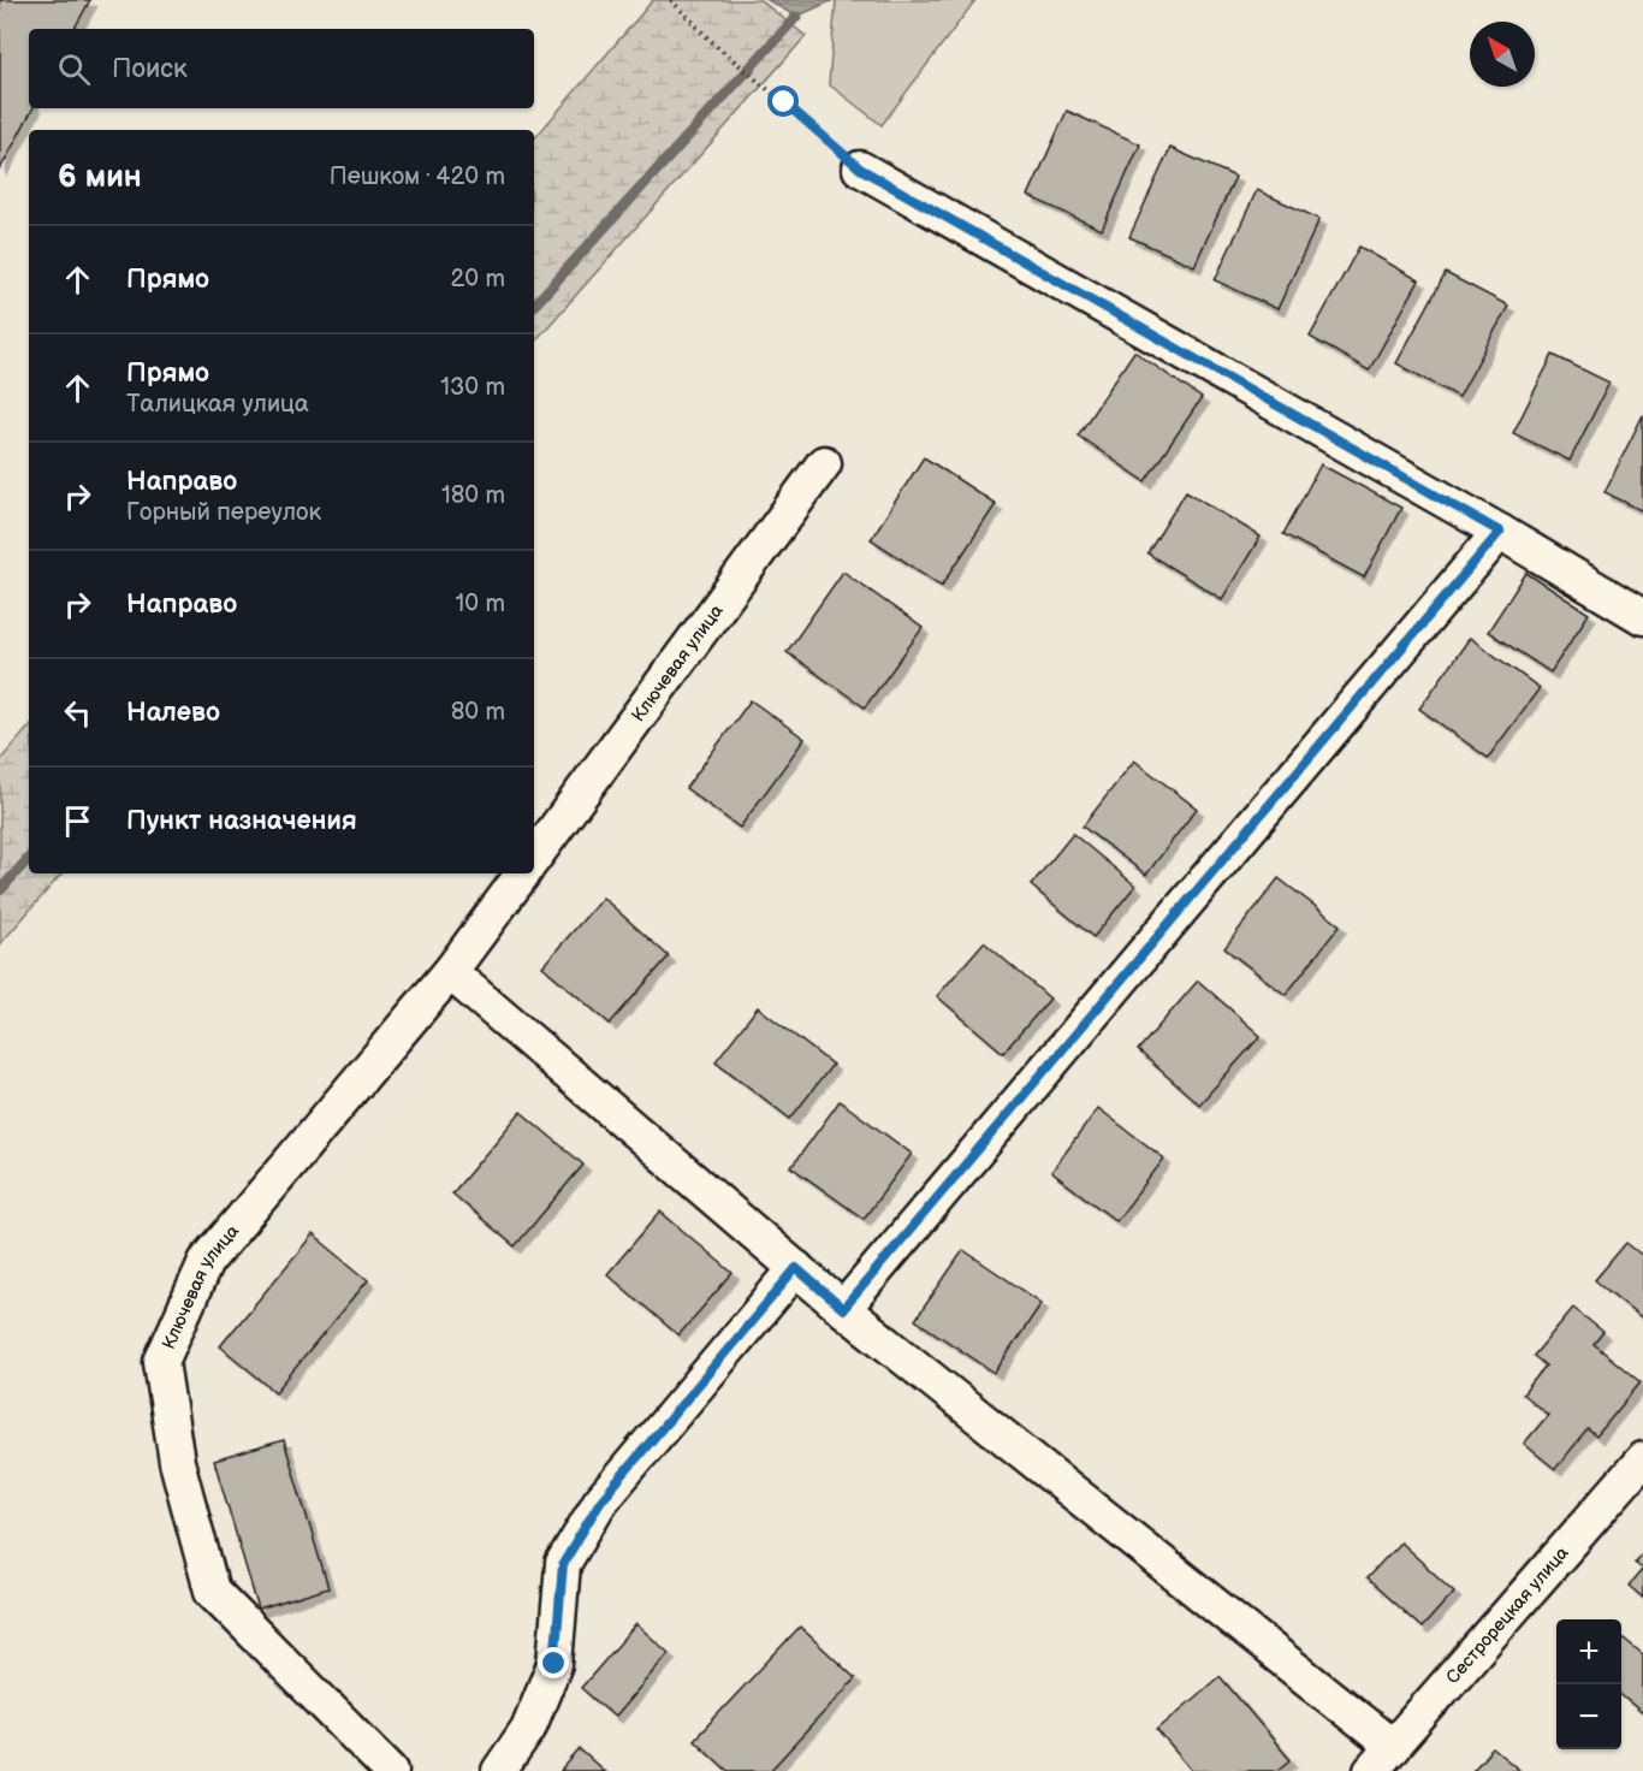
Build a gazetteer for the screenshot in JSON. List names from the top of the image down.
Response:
{
  "streets": {
    "street": ["Ключевая улица", "Сестрорецкая улица"]
  },
  "north": "top left",
  "page": {
    "search": "Поиск",
    "heading": ["6 мин", "Пешком · 420 m"],
    "list": [
      ["Прямо", "20 m"],
      ["Прямо", "Талицкая улица", "130 m"],
      ["Направо", "Горный переулок", "180 m"],
      ["Направо", "10 m"],
      ["Налево", "80 m"],
      "Пункт назначения"
    ],
    "map_buttons": ["+", "−"]
  }
}
